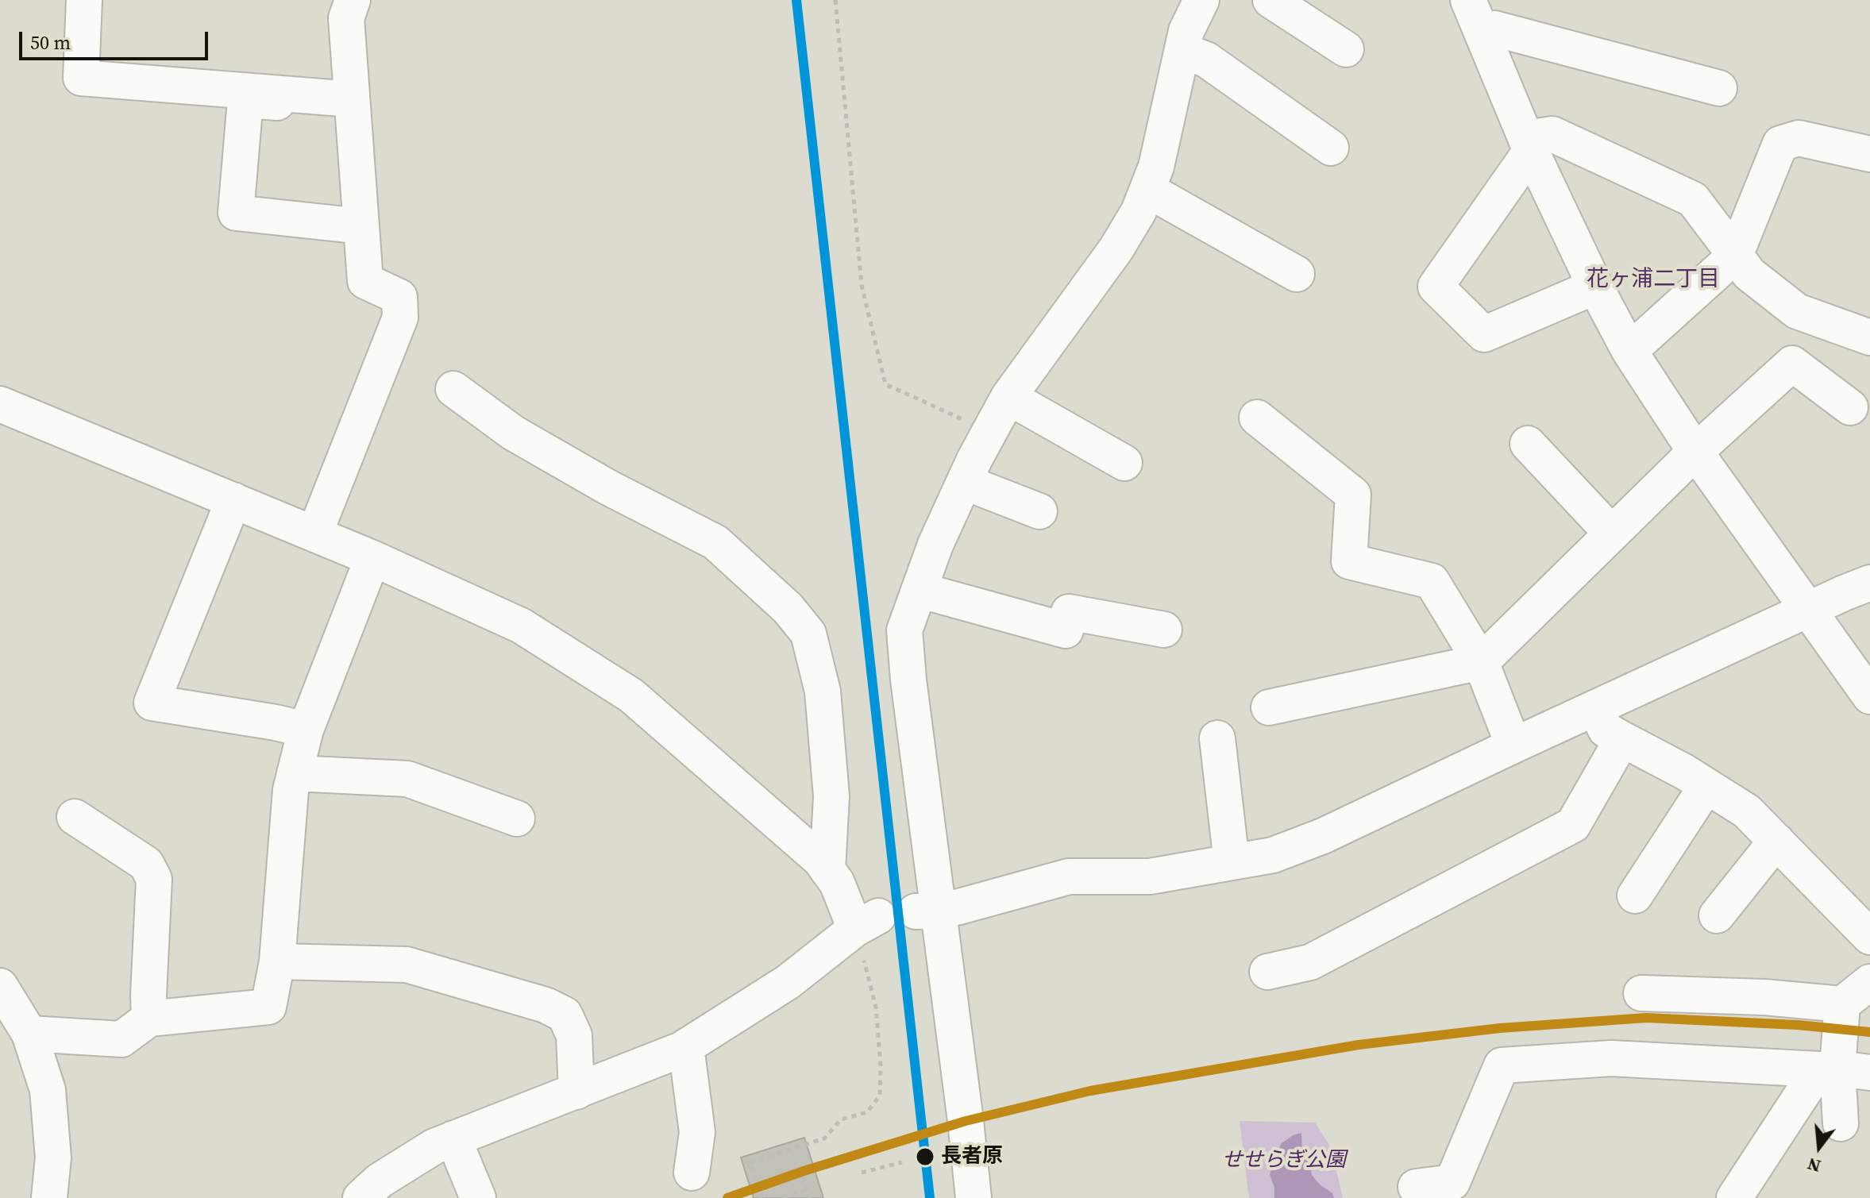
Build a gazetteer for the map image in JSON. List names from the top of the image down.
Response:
{
  "districts": ["花ヶ浦二丁目"],
  "parks": ["せせらぎ公園"],
  "places": ["長者原"],
  "scale_bar": "50 m",
  "north": "bottom"
}
